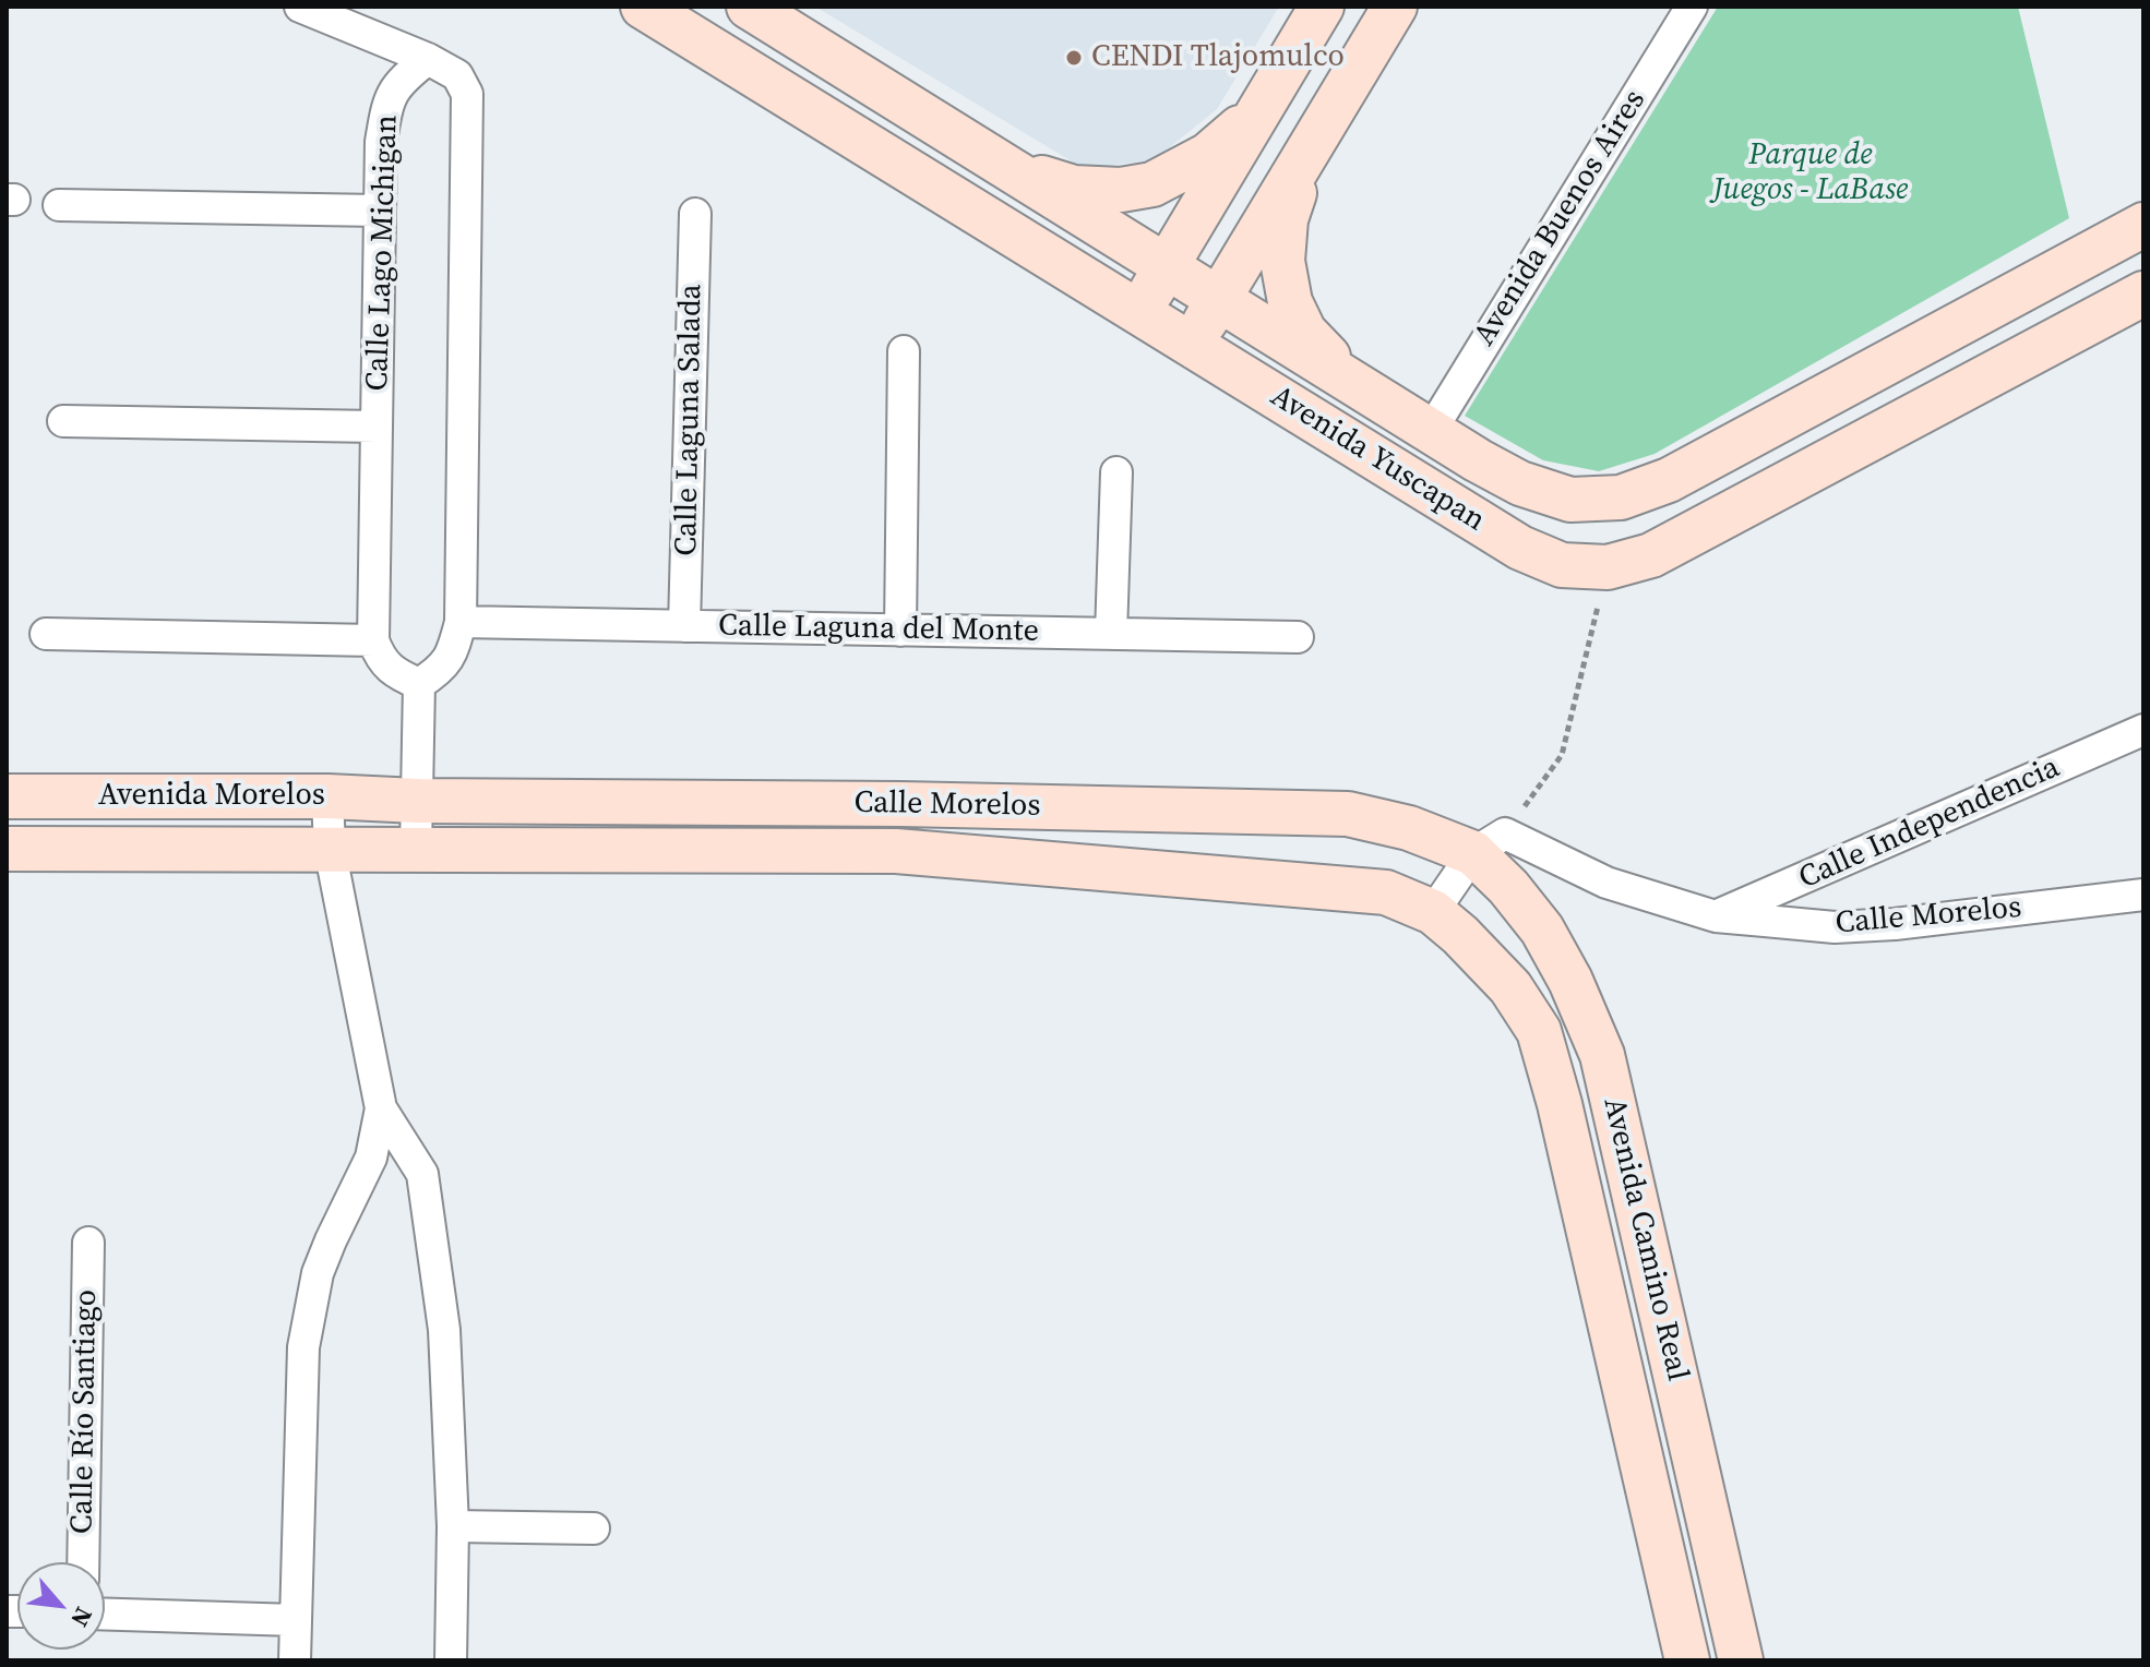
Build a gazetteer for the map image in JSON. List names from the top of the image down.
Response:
{
  "streets": {
    "street": [
      "Avenida Buenos Aires",
      "Calle Lago Michigan",
      "Calle Laguna Salada",
      "Avenida Yuscapan",
      "Calle Laguna del Monte",
      "Avenida Morelos",
      "Calle Morelos",
      "Calle Independencia",
      "Avenida Camino Real",
      "Calle Río Santiago"
    ]
  },
  "crossings": [
    ["Avenida Buenos Aires", "Avenida Yuscapan"],
    ["Calle Laguna Salada", "Calle Laguna del Monte"],
    ["Avenida Morelos", "Calle Morelos"],
    ["Calle Morelos", "Calle Independencia"],
    ["Calle Morelos", "Avenida Camino Real"]
  ],
  "parks": ["Parque de Juegos - LaBase"],
  "places": ["CENDI Tlajomulco"],
  "north": "bottom right"
}
